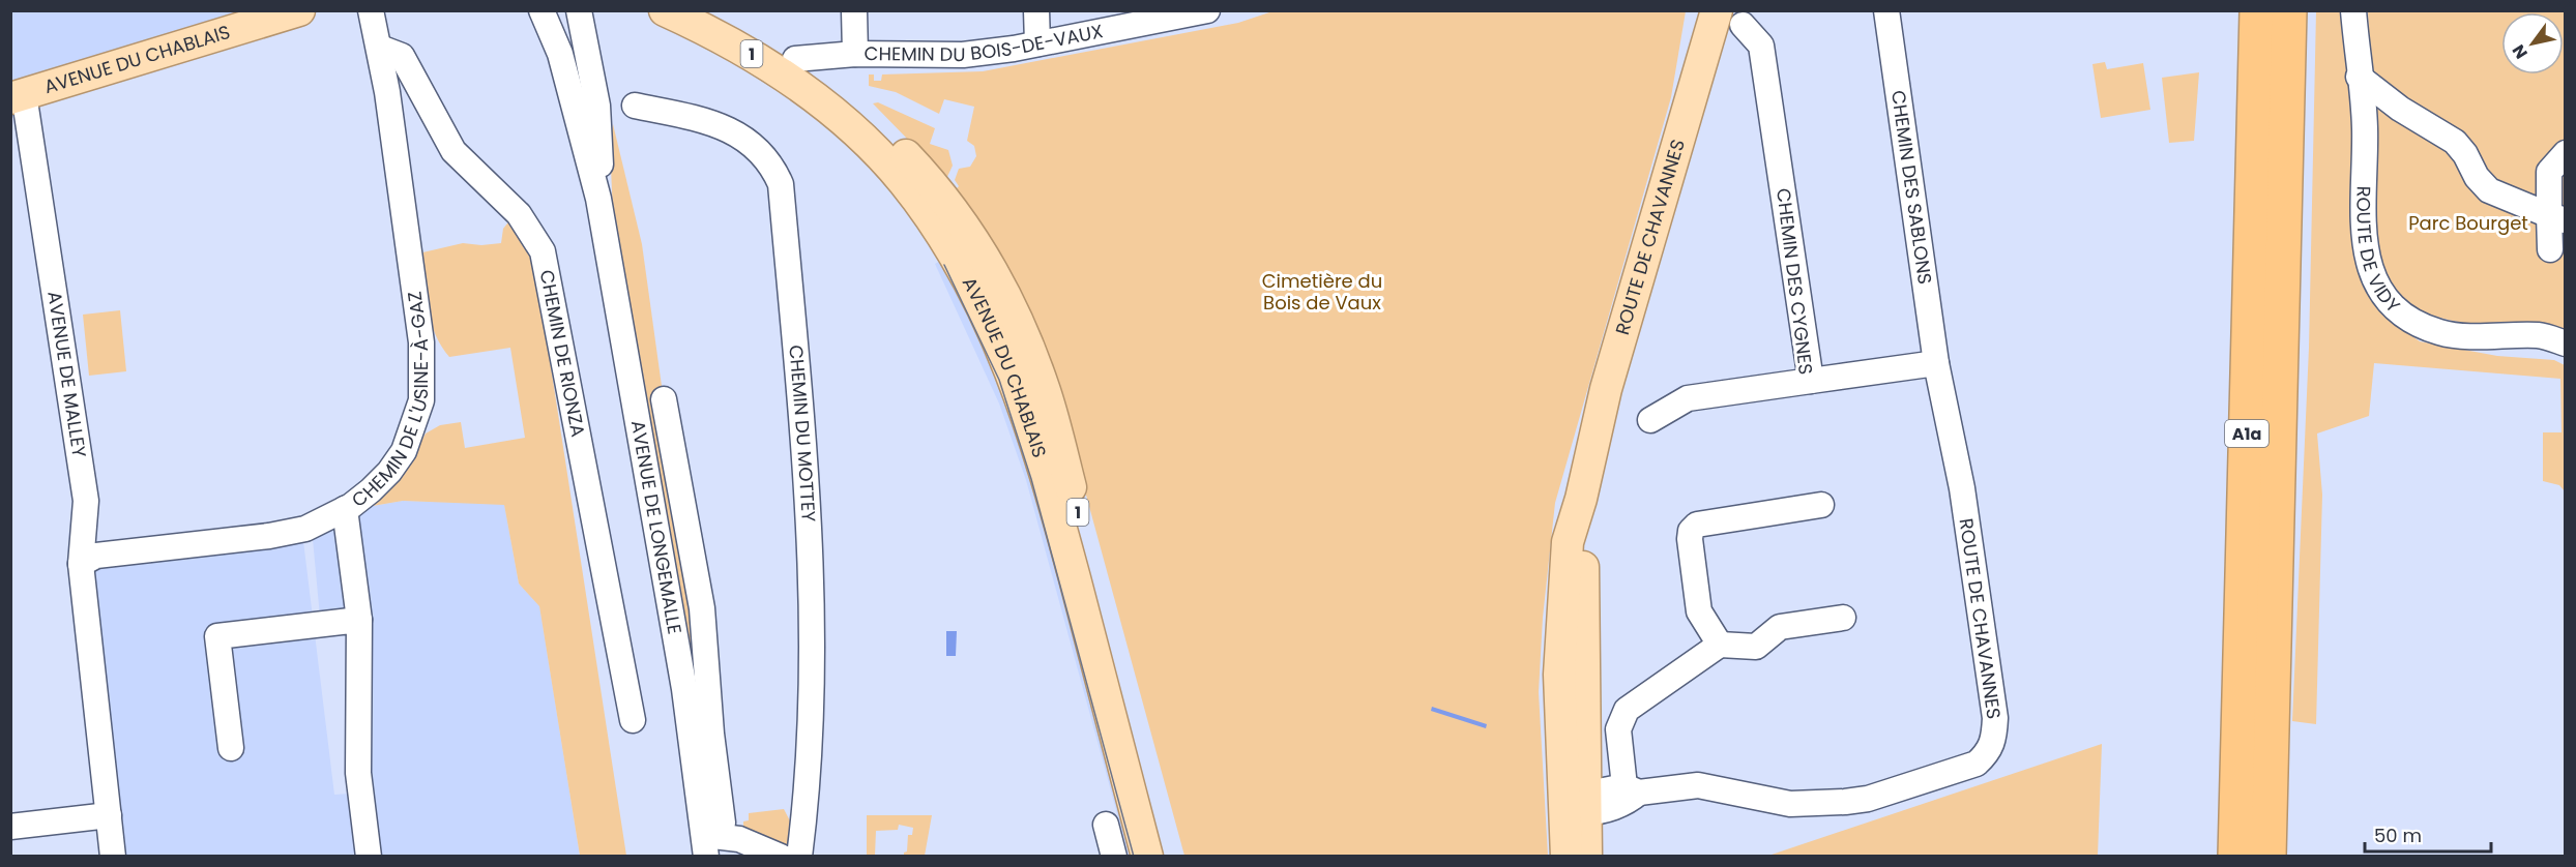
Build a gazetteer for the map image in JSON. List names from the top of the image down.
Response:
{
  "streets": {
    "highway": ["A1a"],
    "main road": ["1", "AVENUE DU CHABLAIS", "ROUTE DE CHAVANNES"],
    "street": [
      "CHEMIN DU BOIS-DE-VAUX",
      "CHEMIN DES SABLONS",
      "ROUTE DE VIDY",
      "CHEMIN DES CYGNES",
      "CHEMIN DE RIONZA",
      "AVENUE DE MALLEY",
      "CHEMIN DE L'USINE-À-GAZ",
      "CHEMIN DU MOTTEY",
      "AVENUE DE LONGEMALLE"
    ]
  },
  "crossings": [
    ["CHEMIN DU BOIS-DE-VAUX", "AVENUE DU CHABLAIS"],
    ["AVENUE DU CHABLAIS", "AVENUE DE MALLEY"],
    ["CHEMIN DES SABLONS", "ROUTE DE CHAVANNES"],
    ["ROUTE DE CHAVANNES", "CHEMIN DES CYGNES"],
    ["CHEMIN DE RIONZA", "CHEMIN DE L'USINE-À-GAZ"],
    ["AVENUE DE MALLEY", "CHEMIN DE L'USINE-À-GAZ"]
  ],
  "parks": ["Parc Bourget", "Cimetière du Bois de Vaux"],
  "scale_bar": "50 m",
  "north": "bottom left"
}
